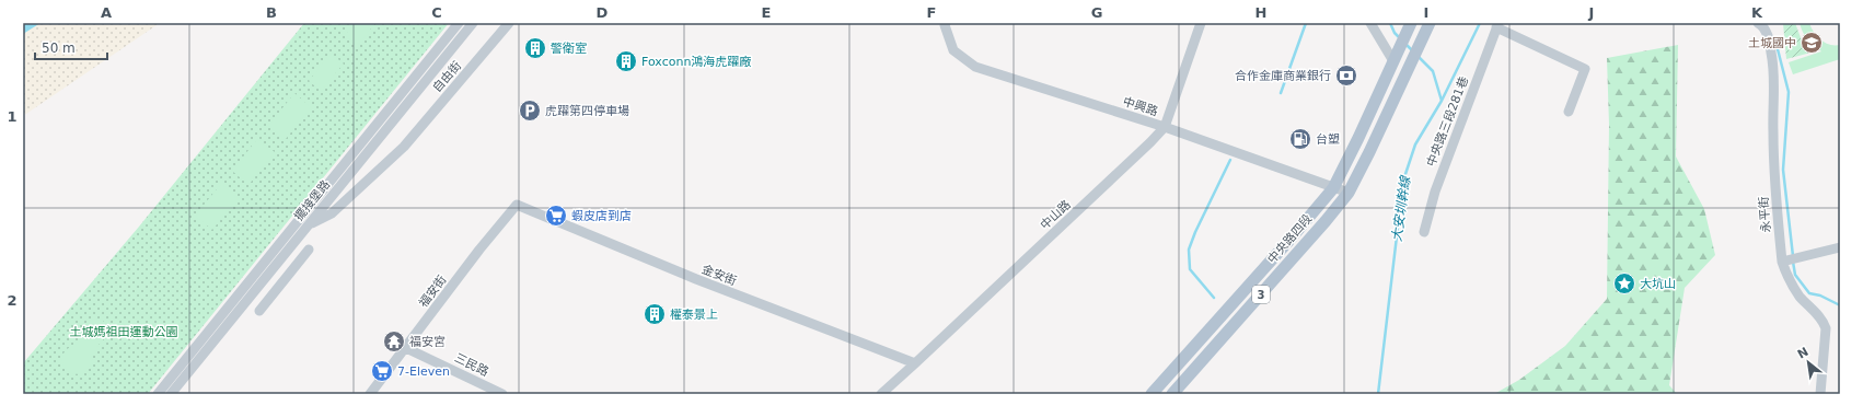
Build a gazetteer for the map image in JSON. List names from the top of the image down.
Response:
{
  "streets": {
    "main road": ["中央路四段", "3"],
    "street": [
      "自由街",
      "中興路",
      "中央路三段281巷",
      "擺接堡路",
      "中山路",
      "永平街",
      "金安街",
      "福安街",
      "三民路"
    ]
  },
  "crossings": [
    ["自由街", "擺接堡路"],
    ["中興路", "中山路"],
    ["中興路", "中央路四段"],
    ["中山路", "金安街"],
    ["中央路四段", "3"],
    ["金安街", "福安街"],
    ["福安街", "三民路"]
  ],
  "water": ["大安圳幹線"],
  "parks": ["土城媽祖田運動公園"],
  "places": {
    "school or university": ["土城國中"],
    "building": ["警衛室", "Foxconn鴻海虎躍廠", "權泰景上"],
    "bank": ["合作金庫商業銀行"],
    "parking": ["虎躍第四停車場"],
    "fuel station": ["台塑"],
    "supermarket": ["蝦皮店到店", "7-Eleven"],
    "place": ["大坑山"],
    "temple": ["福安宮"]
  },
  "scale_bar": "50 m",
  "north": "top left",
  "grid": {
    "columns": [
      "A",
      "B",
      "C",
      "D",
      "E",
      "F",
      "G",
      "H",
      "I",
      "J",
      "K"
    ],
    "rows": ["1", "2"]
  }
}
